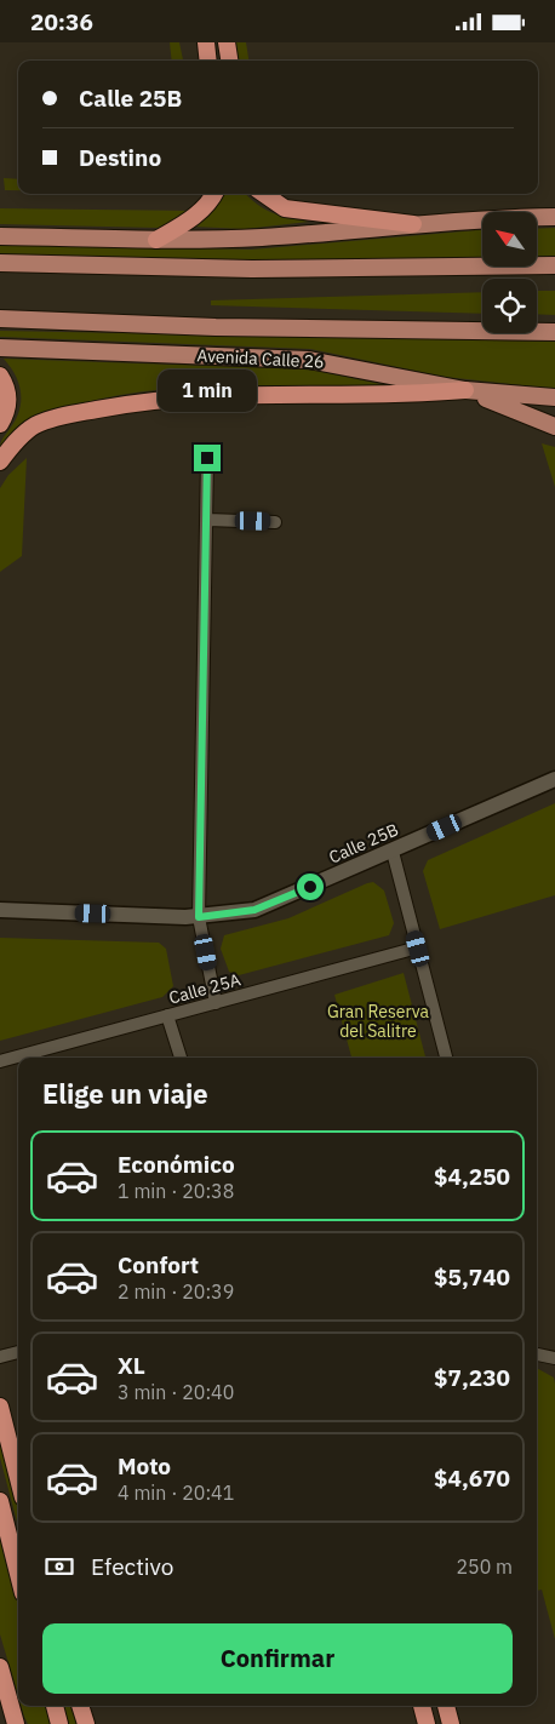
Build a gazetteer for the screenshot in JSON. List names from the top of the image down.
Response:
{
  "streets": {
    "main road": ["Avenida Calle 26"],
    "street": ["Calle 25B", "Calle 25A"]
  },
  "parks": ["Gran Reserva del Salitre"],
  "north": "top left",
  "page": {
    "status": "20:36",
    "banner": ["Calle 25B", "Destino"],
    "bubble": "1 min",
    "heading": "Elige un viaje",
    "list": [
      {
        "name": "Económico",
        "note": "1 min · 20:38",
        "value": "$4,250"
      },
      {
        "name": "Confort",
        "note": "2 min · 20:39",
        "value": "$5,740"
      },
      {
        "name": "XL",
        "note": "3 min · 20:40",
        "value": "$7,230"
      },
      {
        "name": "Moto",
        "note": "4 min · 20:41",
        "value": "$4,670"
      }
    ],
    "pay": ["Efectivo", "250 m"],
    "buttons": "Confirmar"
  }
}
